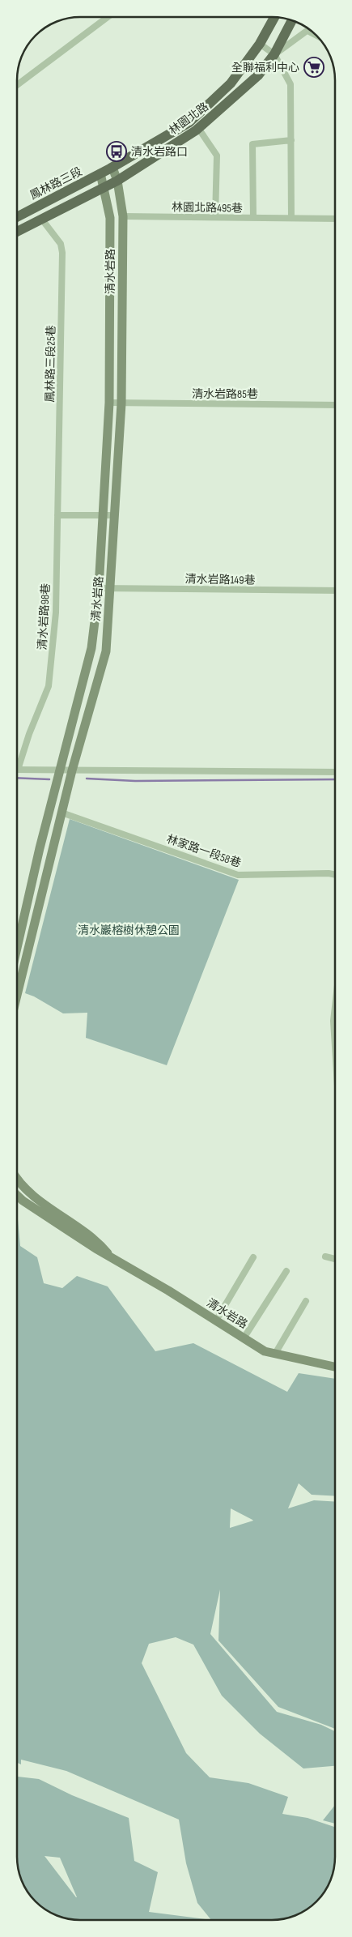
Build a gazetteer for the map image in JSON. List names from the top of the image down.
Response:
{
  "streets": {
    "main road": ["林園北路", "鳳林路三段"],
    "street": [
      "林園北路495巷",
      "清水岩路",
      "鳳林路三段25巷",
      "清水岩路85巷",
      "清水岩路149巷",
      "清水岩路98巷",
      "林家路一段58巷"
    ]
  },
  "crossings": [
    ["林園北路", "鳳林路三段"],
    ["林園北路", "清水岩路"],
    ["鳳林路三段", "清水岩路"],
    ["林園北路495巷", "清水岩路"],
    ["清水岩路", "清水岩路85巷"],
    ["清水岩路", "清水岩路149巷"],
    ["清水岩路", "林家路一段58巷"],
    ["鳳林路三段25巷", "清水岩路98巷"]
  ],
  "parks": ["清水巖榕樹休憩公園"],
  "places": {
    "supermarket": ["全聯福利中心"],
    "bus stop": ["清水岩路口"]
  }
}
